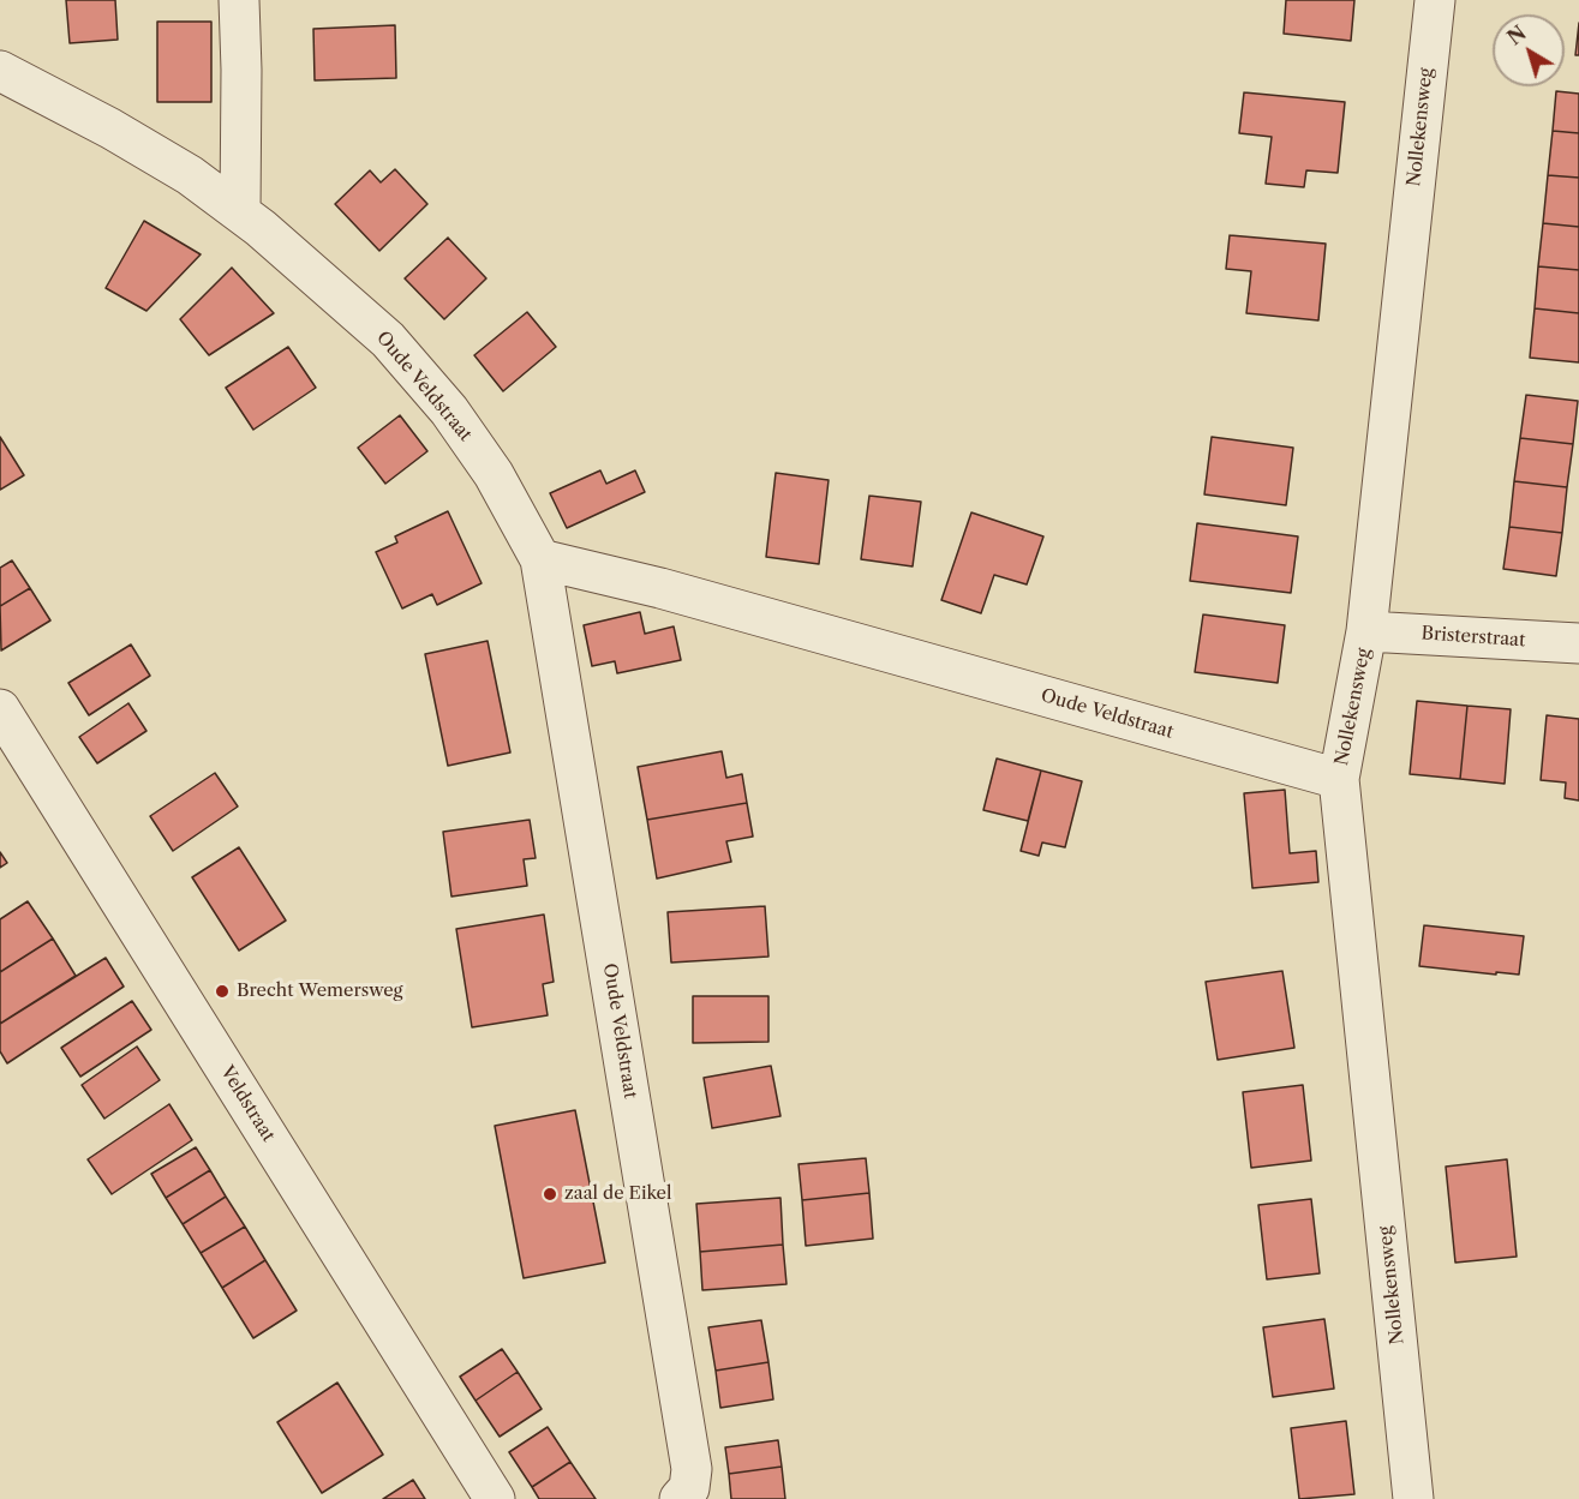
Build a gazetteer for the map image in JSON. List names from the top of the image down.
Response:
{
  "streets": {
    "street": [
      "Nollekensweg",
      "Oude Veldstraat",
      "Bristerstraat",
      "Veldstraat"
    ]
  },
  "crossings": [
    ["Nollekensweg", "Oude Veldstraat"],
    ["Nollekensweg", "Bristerstraat"]
  ],
  "places": ["Brecht Wemersweg", "zaal de Eikel"],
  "north": "top left"
}
